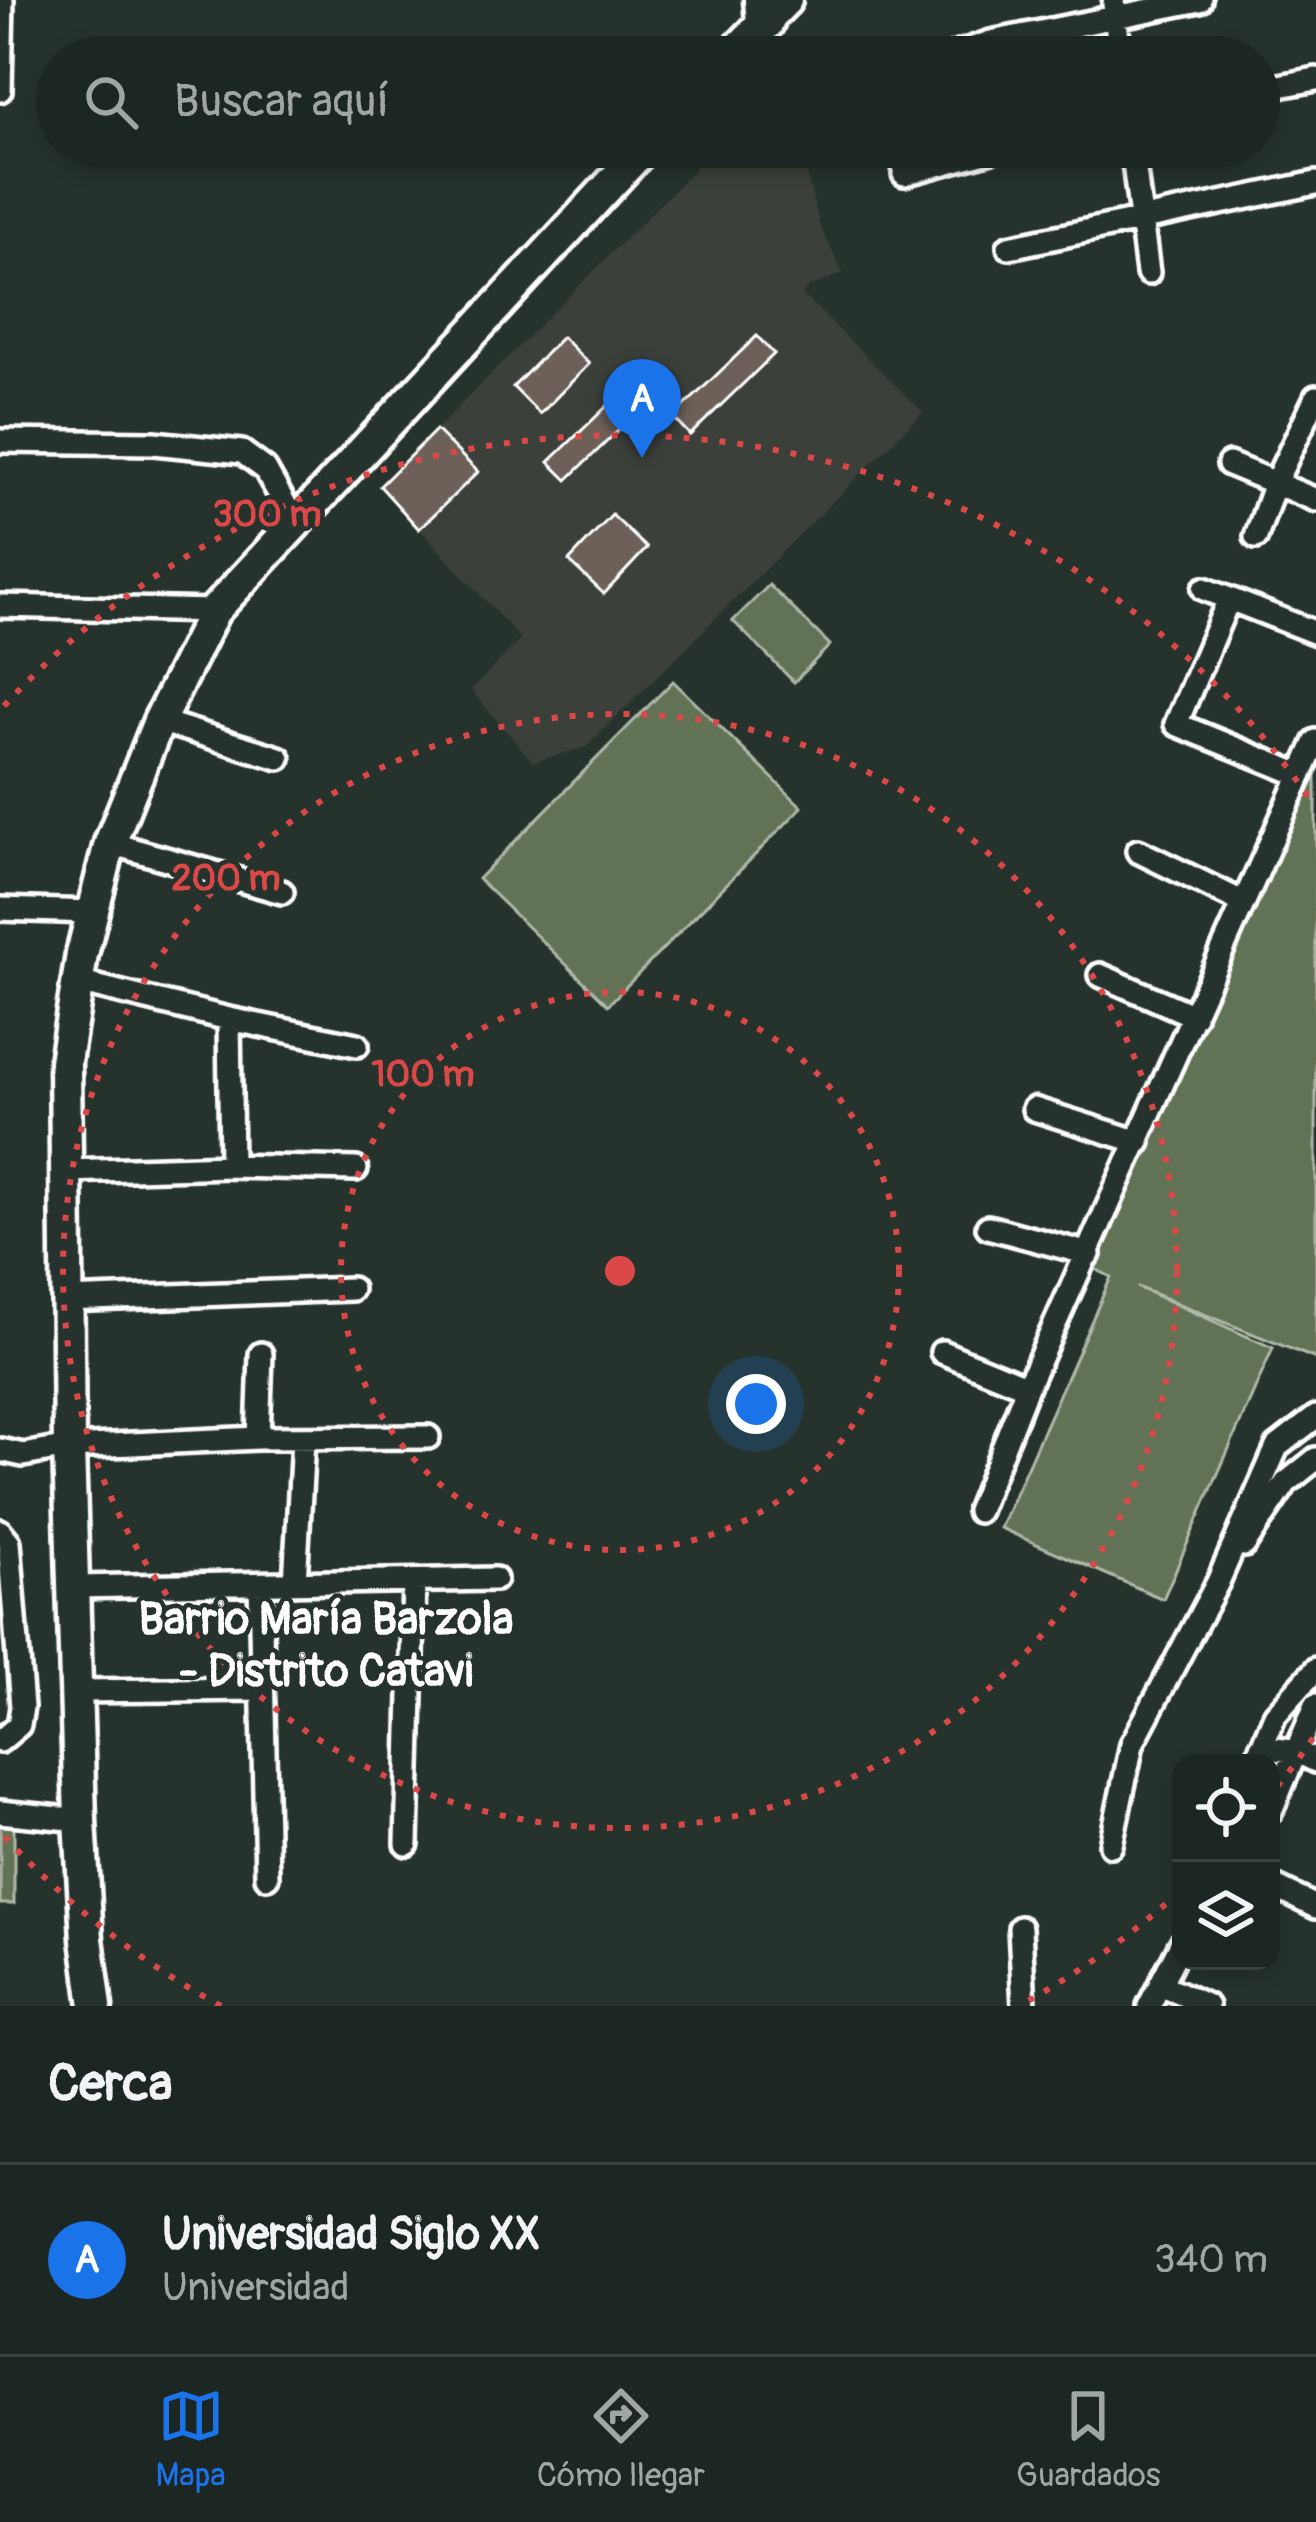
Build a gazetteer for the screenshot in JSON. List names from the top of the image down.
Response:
{
  "districts": ["Barrio María Barzola - Distrito Catavi"],
  "page": {
    "search": "Buscar aquí",
    "pins": "A",
    "heading": "Cerca",
    "list": [
      {
        "mark": "A",
        "name": "Universidad Siglo XX",
        "note": "Universidad",
        "value": "340 m"
      }
    ],
    "nav": ["Mapa", "Cómo llegar", "Guardados"]
  },
  "rings": ["300 m", "200 m", "100 m"]
}
